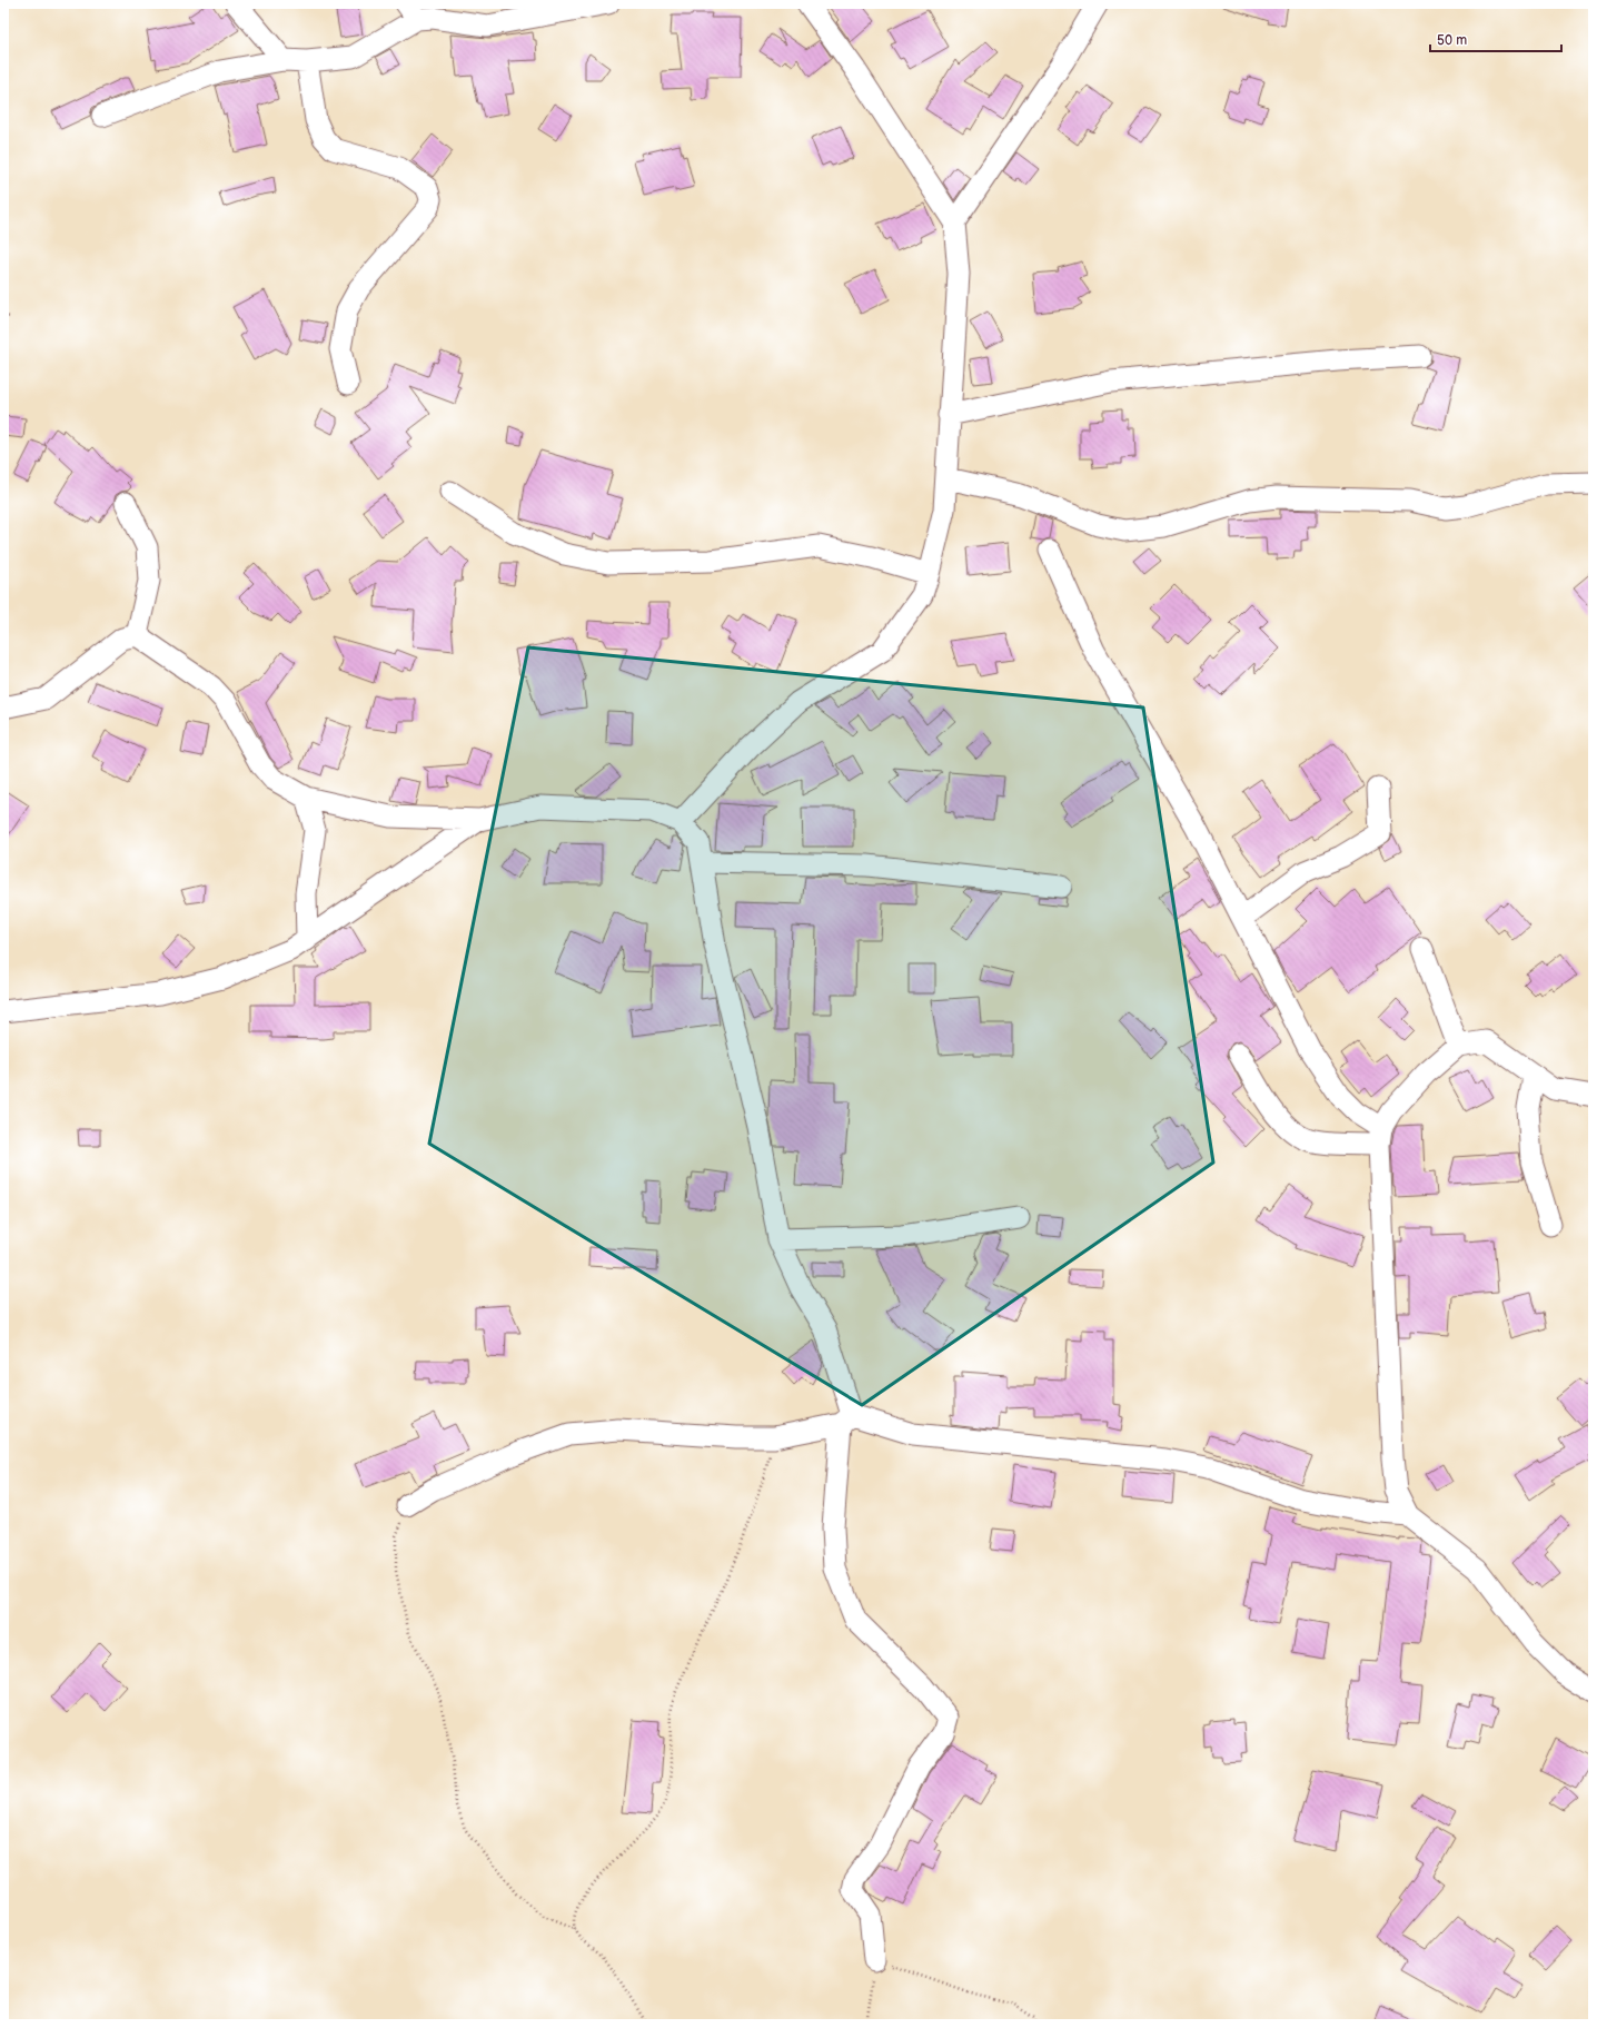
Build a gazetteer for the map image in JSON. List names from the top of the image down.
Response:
{
  "scale_bar": "50 m"
}
